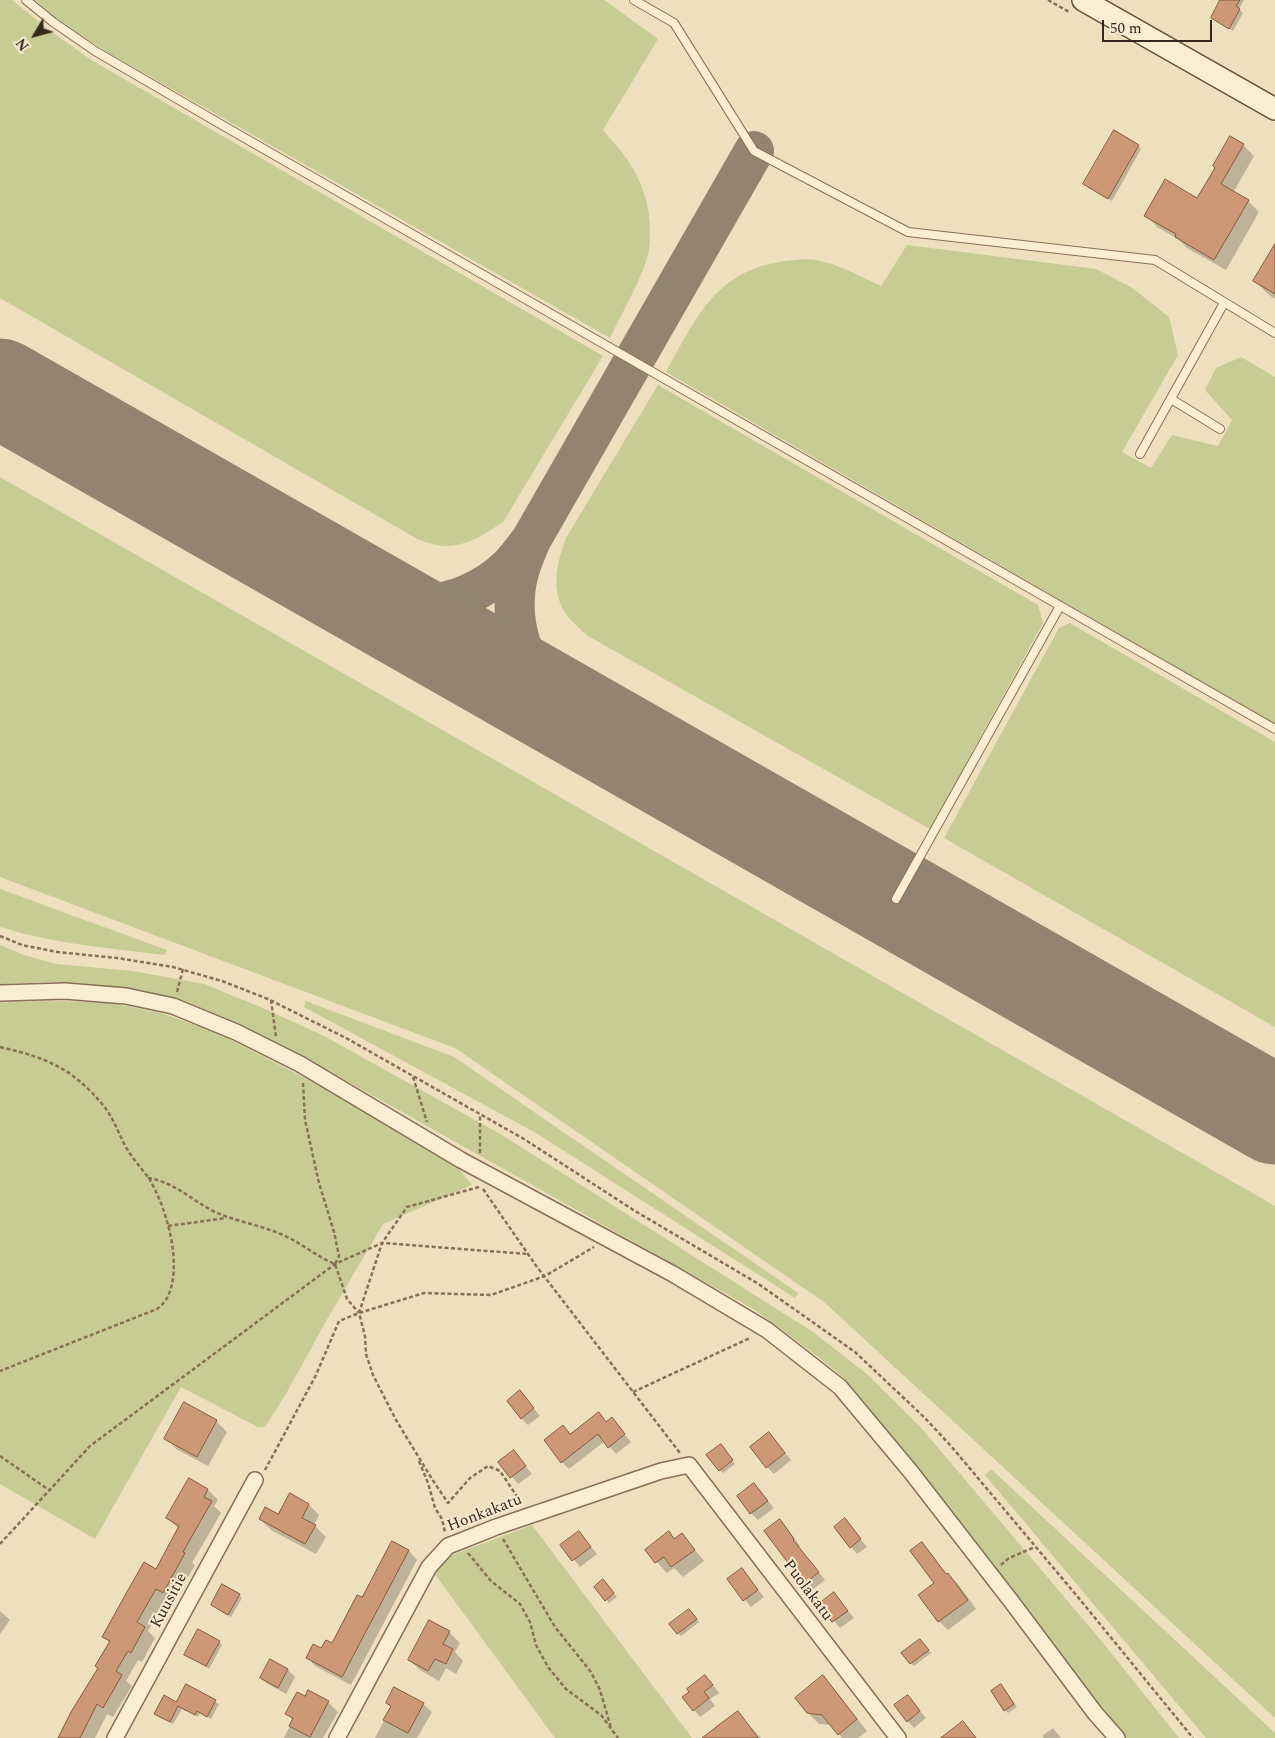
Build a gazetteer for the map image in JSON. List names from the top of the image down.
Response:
{
  "streets": {
    "street": ["Honkakatu", "Puolakatu", "Kuusitie"]
  },
  "crossings": [
    ["Honkakatu", "Puolakatu"]
  ],
  "scale_bar": "50 m",
  "north": "bottom left"
}
